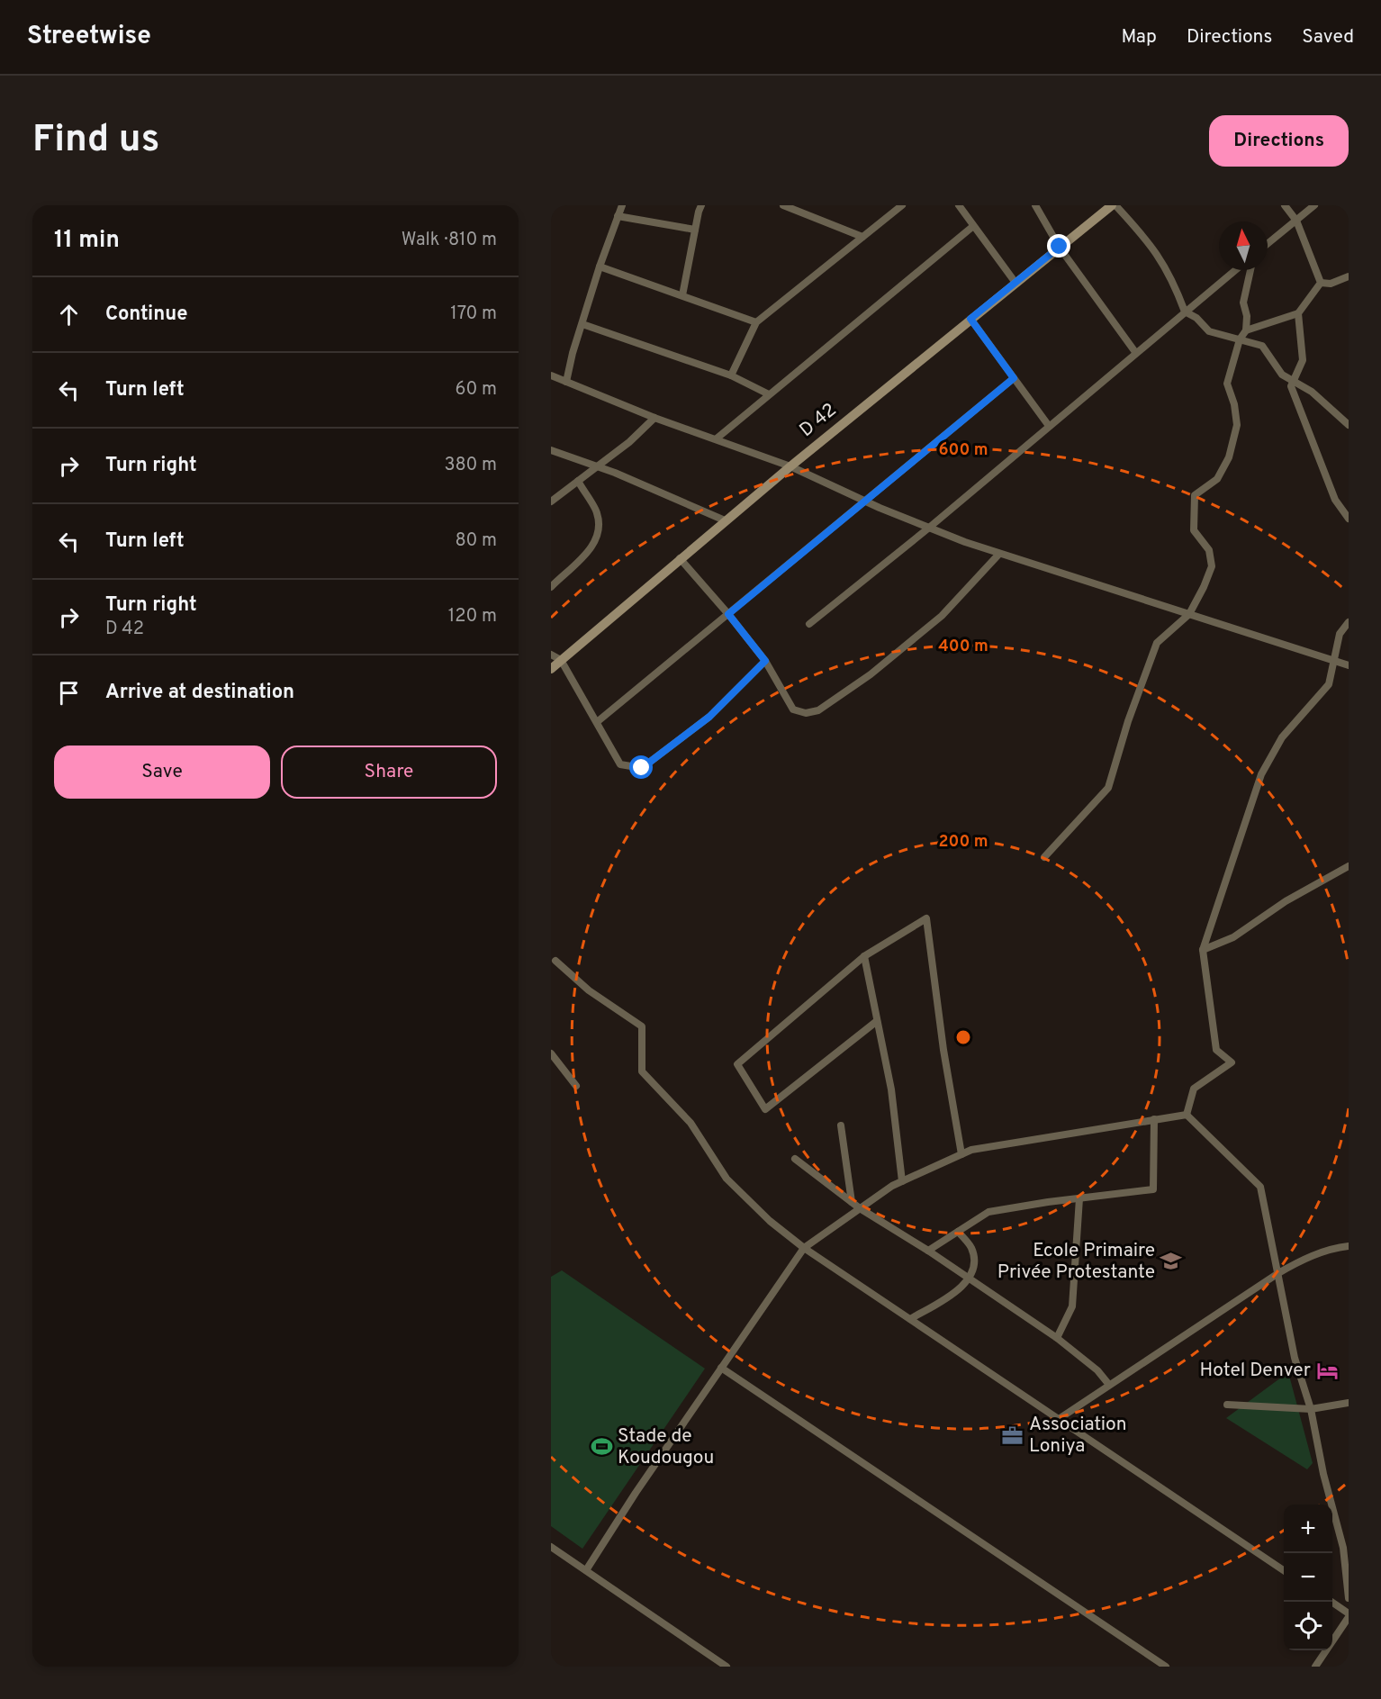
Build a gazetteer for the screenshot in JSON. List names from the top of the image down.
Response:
{
  "streets": {
    "street": ["D 42"]
  },
  "places": {
    "school or university": ["Ecole Primaire Privée Protestante"],
    "hotel": ["Hotel Denver"],
    "office": ["Association Loniya"],
    "sports": ["Stade de Koudougou"]
  },
  "north": "top",
  "page": {
    "header": "Streetwise",
    "nav": ["Map", "Directions", "Saved"],
    "buttons": [
      "Directions",
      ["Save", "Share"]
    ],
    "title": "Find us",
    "heading": ["11 min", "Walk · 810 m"],
    "list": [
      ["Continue", "170 m"],
      ["Turn left", "60 m"],
      ["Turn right", "380 m"],
      ["Turn left", "80 m"],
      ["Turn right", "D 42", "120 m"],
      "Arrive at destination"
    ],
    "map_buttons": ["+", "−"]
  },
  "rings": ["600 m", "400 m", "200 m"]
}
